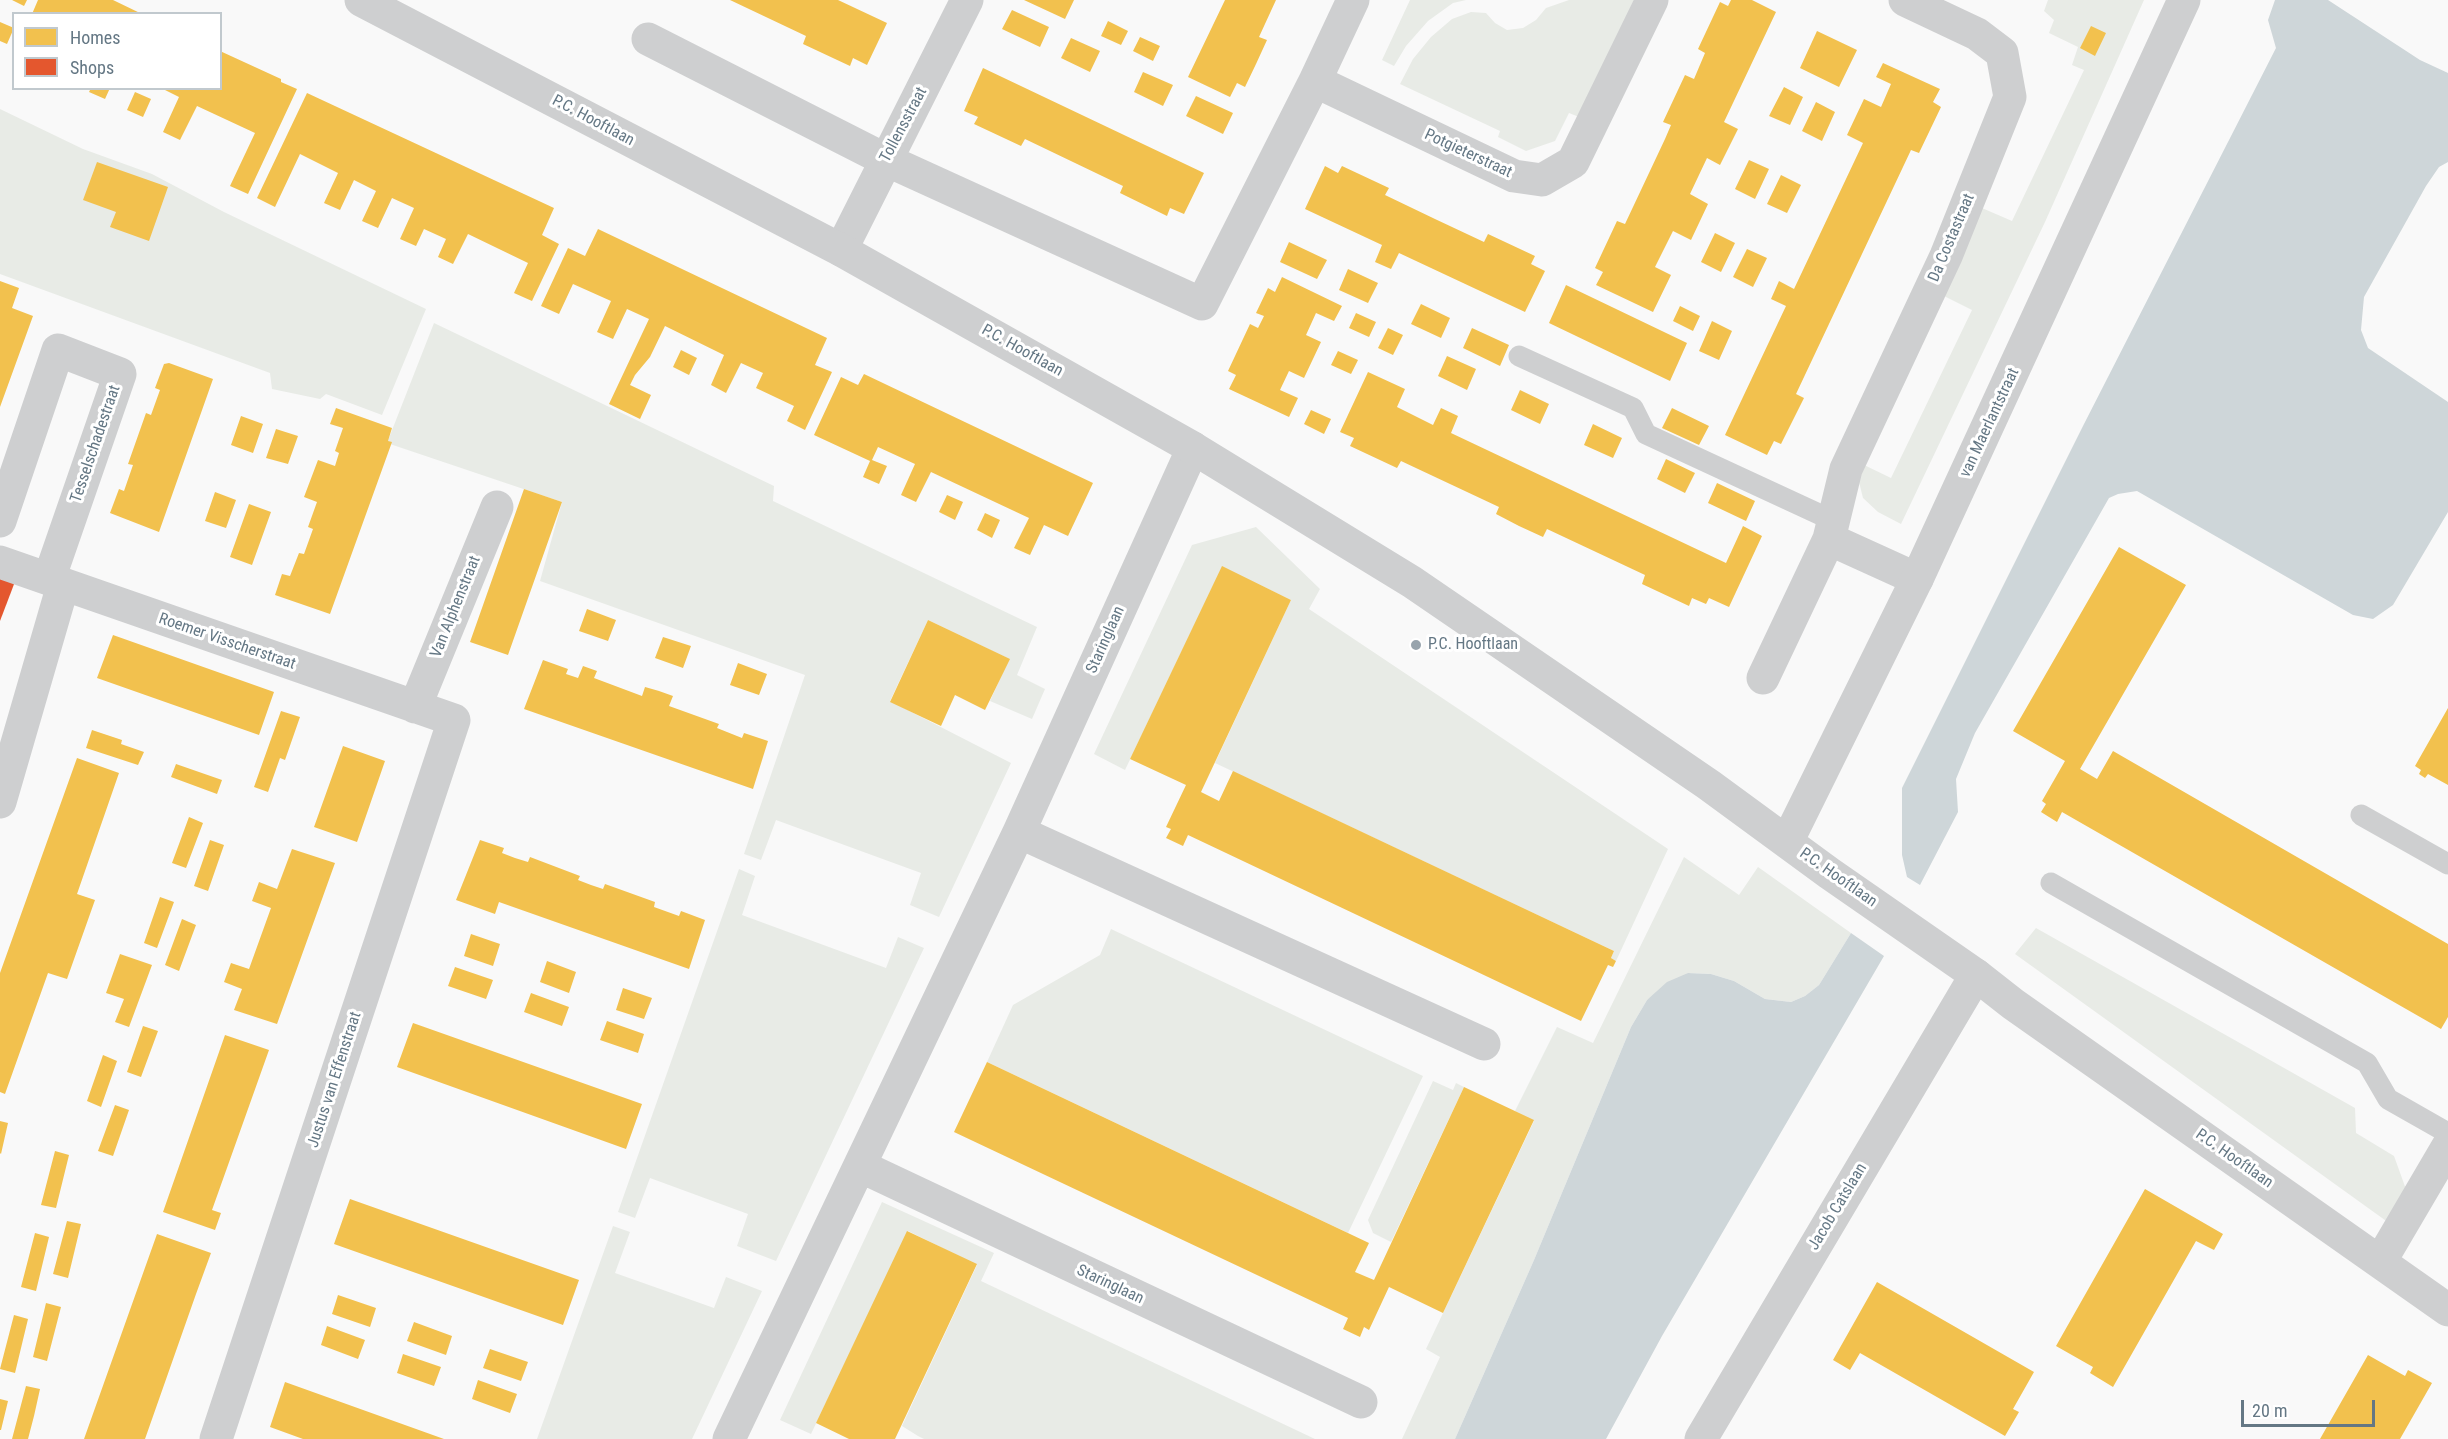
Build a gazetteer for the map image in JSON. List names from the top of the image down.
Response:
{
  "streets": {
    "street": [
      "P.C. Hooftlaan",
      "Tollensstraat",
      "Potgieterstraat",
      "Da Costastraat",
      "van Maerlantstraat",
      "Tesselschadestraat",
      "Van Alphenstraat",
      "Staringlaan",
      "Roemer Visscherstraat",
      "Justus van Effenstraat",
      "Jacob Catslaan"
    ]
  },
  "crossings": [
    ["P.C. Hooftlaan", "Tollensstraat"],
    ["P.C. Hooftlaan", "van Maerlantstraat"],
    ["P.C. Hooftlaan", "Staringlaan"],
    ["P.C. Hooftlaan", "Jacob Catslaan"],
    ["Tesselschadestraat", "Roemer Visscherstraat"],
    ["Van Alphenstraat", "Roemer Visscherstraat"],
    ["Roemer Visscherstraat", "Justus van Effenstraat"]
  ],
  "places": ["P.C. Hooftlaan"],
  "legend": ["Homes", "Shops"],
  "scale_bar": "20 m"
}
